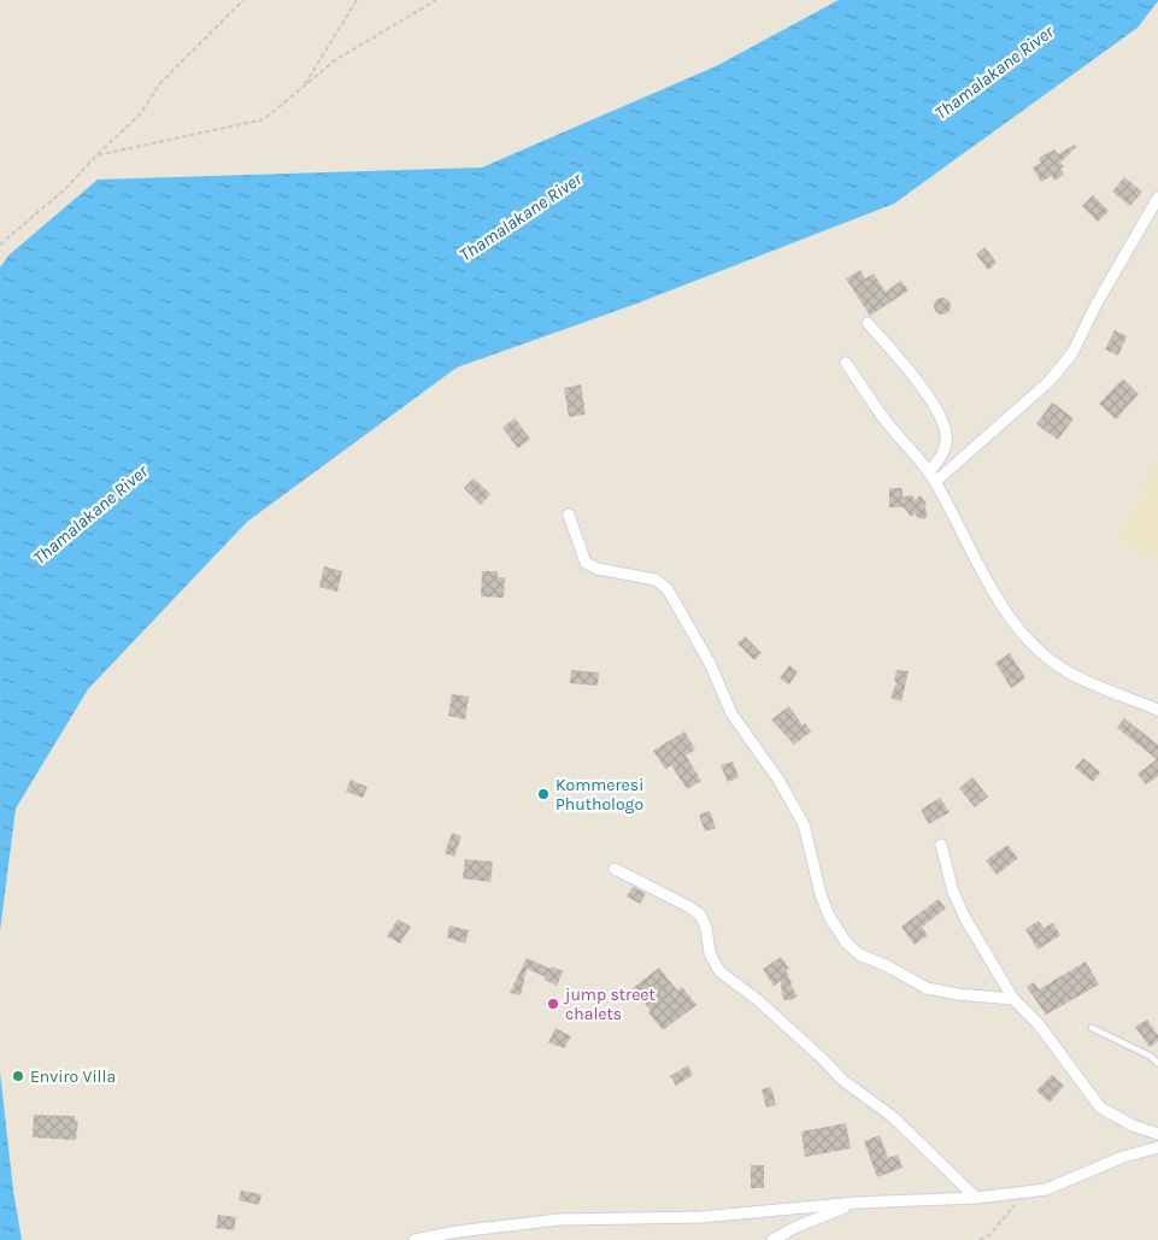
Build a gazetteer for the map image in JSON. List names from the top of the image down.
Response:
{
  "water": ["Thamalakane River"],
  "places": ["Kommeresi Phuthologo", "jump street chalets", "Enviro Villa"]
}
